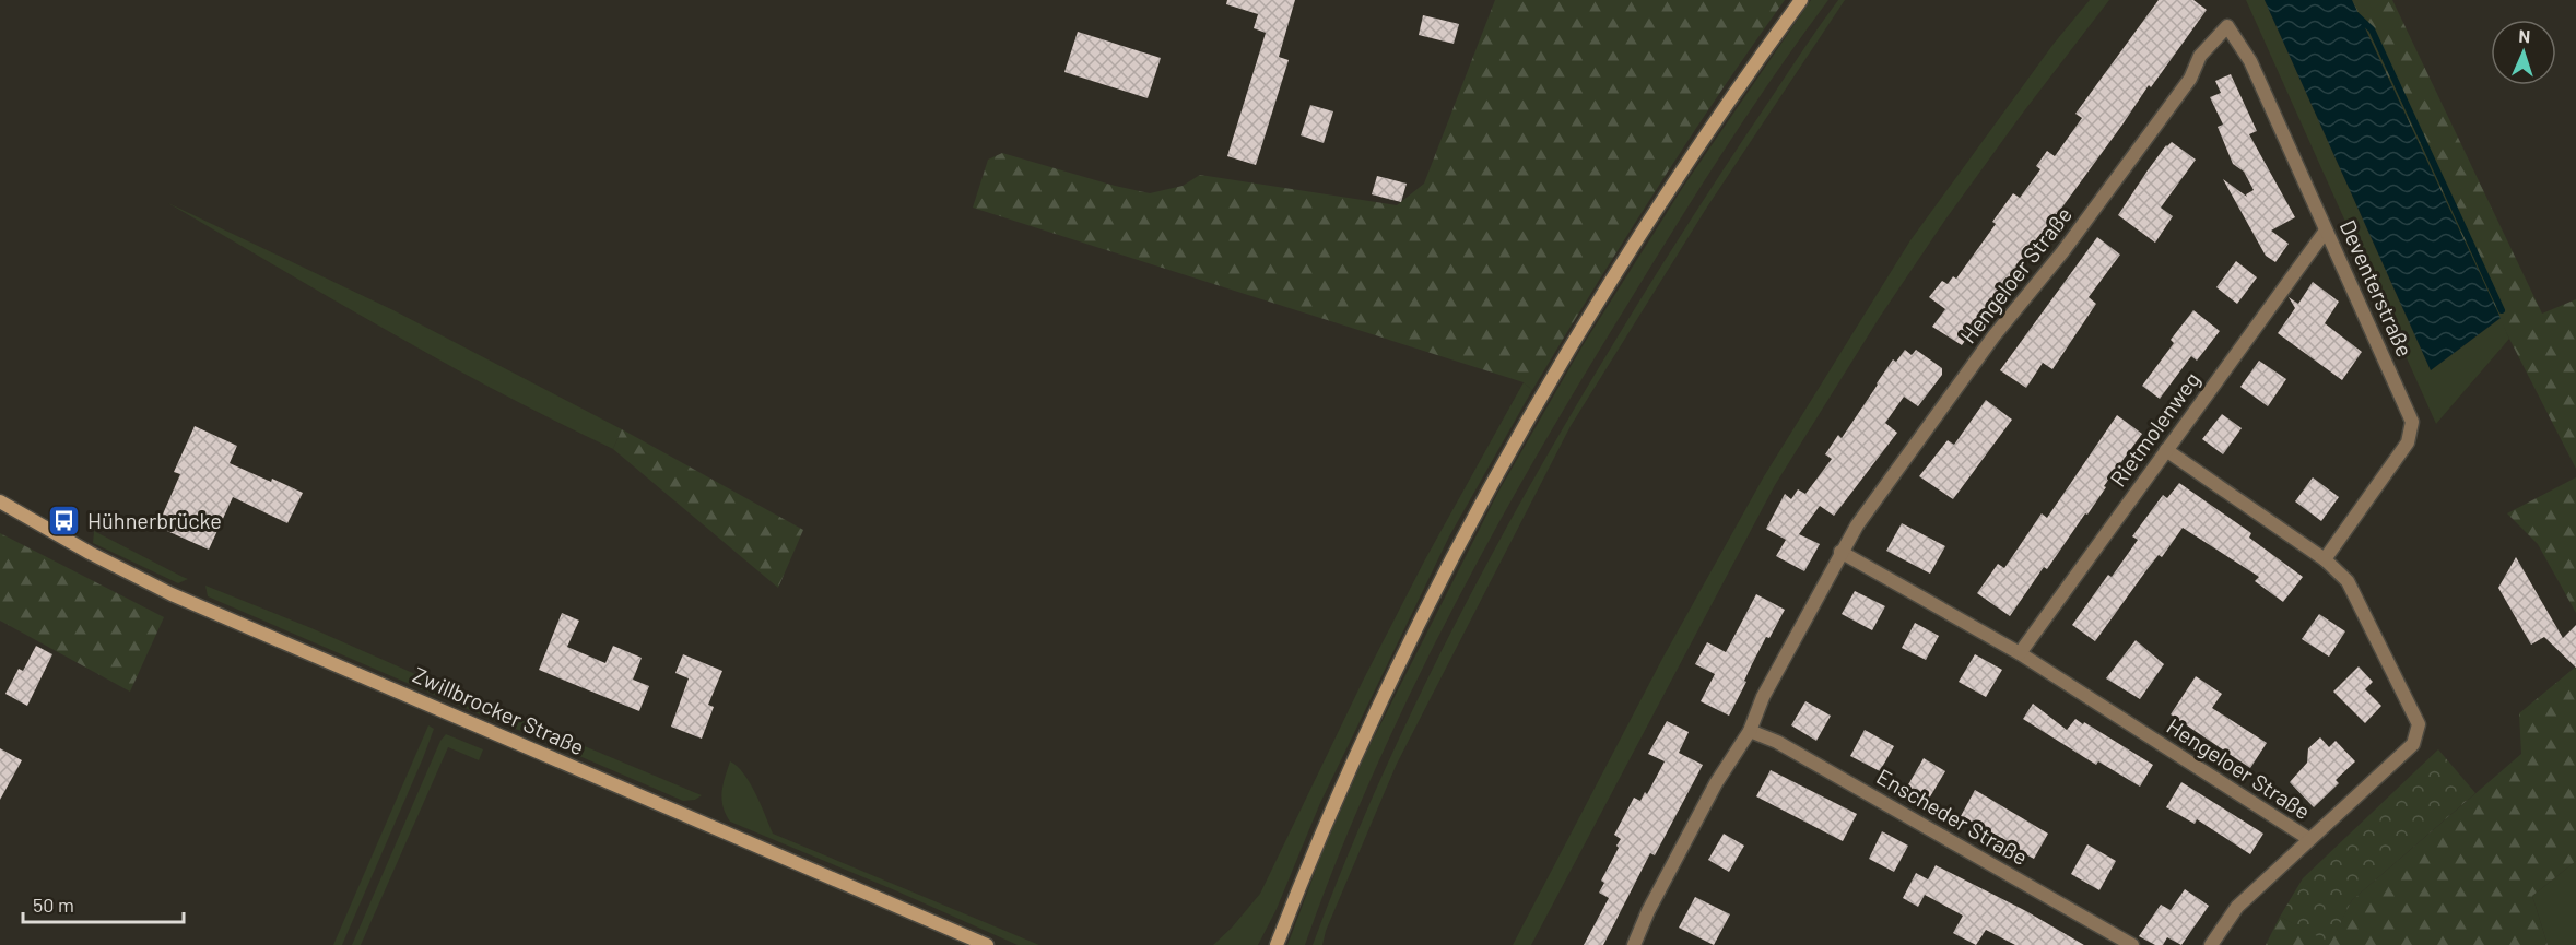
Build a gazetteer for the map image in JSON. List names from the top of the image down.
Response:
{
  "streets": {
    "main road": ["Zwillbrocker Straße"],
    "street": [
      "Hengeloer Straße",
      "Deventerstraße",
      "Rietmolenweg",
      "Enscheder Straße"
    ]
  },
  "crossings": [
    ["Hengeloer Straße", "Deventerstraße"],
    ["Hengeloer Straße", "Rietmolenweg"],
    ["Hengeloer Straße", "Enscheder Straße"],
    ["Deventerstraße", "Rietmolenweg"]
  ],
  "places": {
    "bus stop": ["Hühnerbrücke"]
  },
  "scale_bar": "50 m",
  "north": "top"
}
